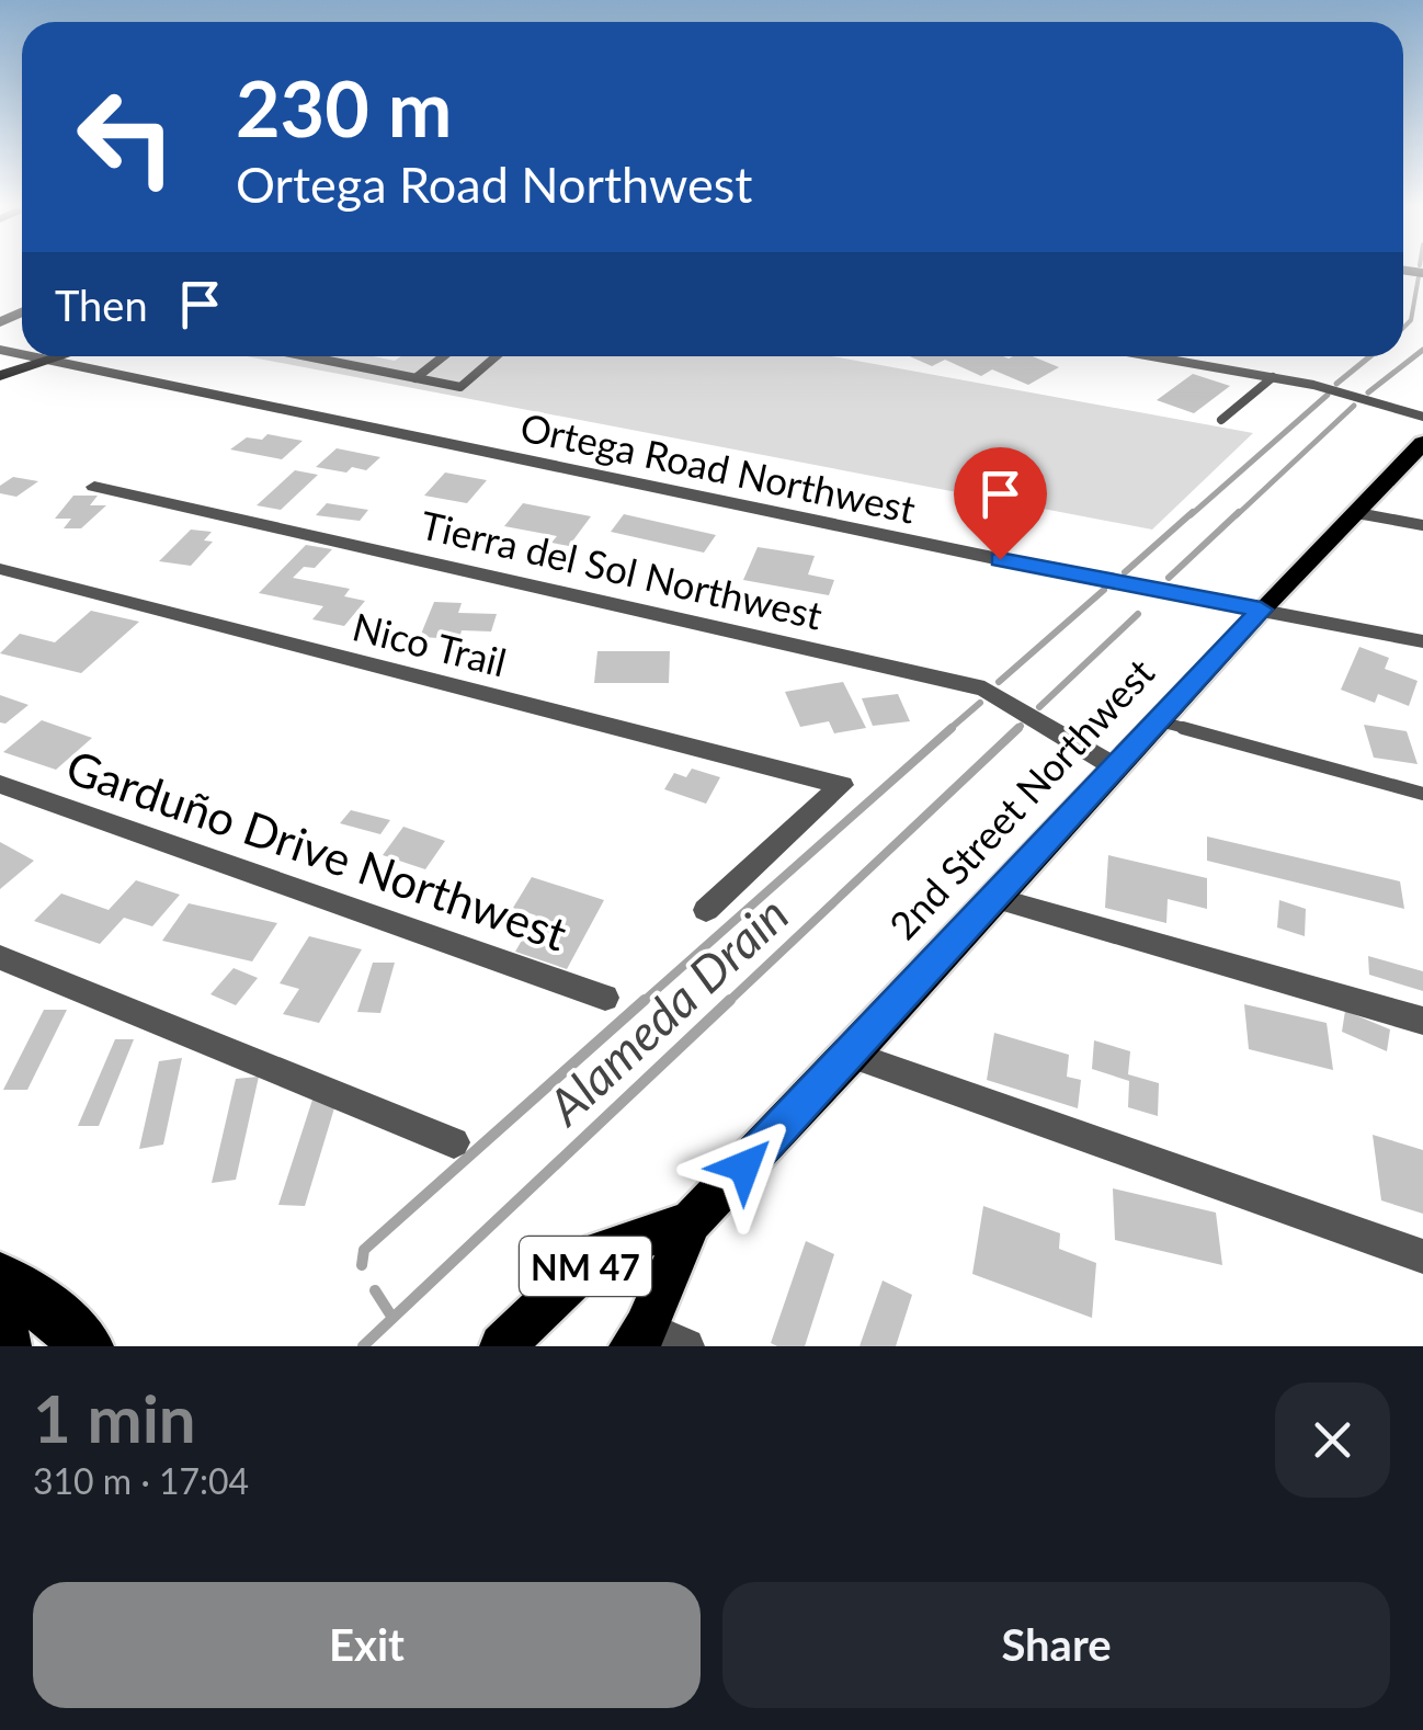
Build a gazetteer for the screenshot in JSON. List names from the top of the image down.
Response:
{
  "streets": {
    "main road": ["2nd Street Northwest", "NM 47"],
    "street": [
      "Ortega Road Northwest",
      "Tierra del Sol Northwest",
      "Nico Trail",
      "Garduño Drive Northwest"
    ]
  },
  "crossings": [
    ["Ortega Road Northwest", "2nd Street Northwest"],
    ["Tierra del Sol Northwest", "2nd Street Northwest"]
  ],
  "water": ["Alameda Drain"],
  "page": {
    "turn": ["230 m", "Ortega Road Northwest"],
    "then": "Then",
    "heading": ["1 min", "310 m · 17:04"],
    "buttons": ["Exit", "Share"]
  }
}
